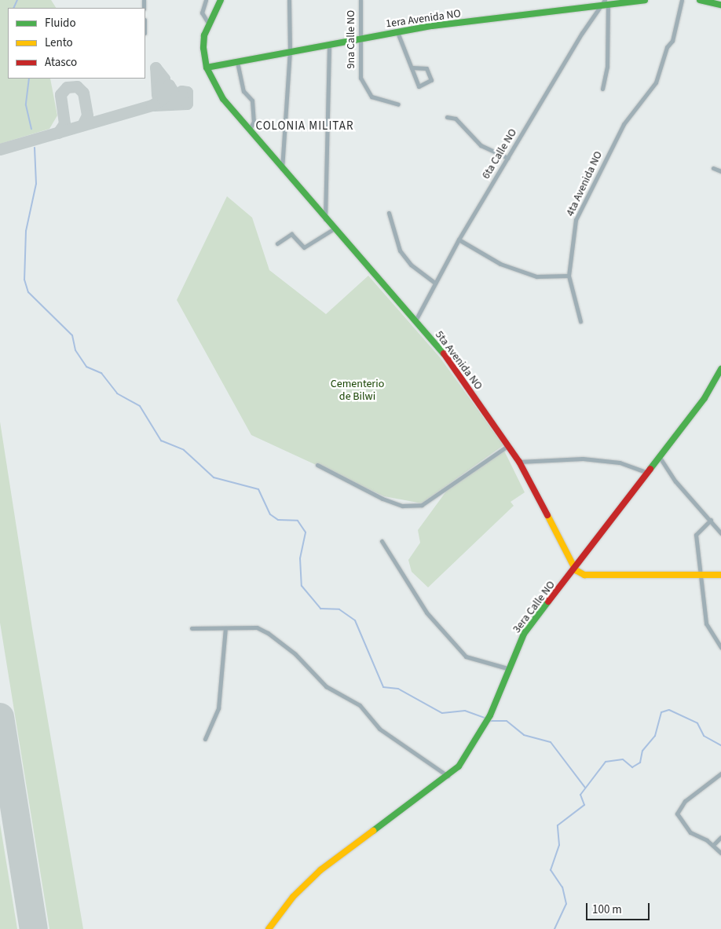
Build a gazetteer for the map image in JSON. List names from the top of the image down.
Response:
{
  "streets": {
    "street": [
      "1era Avenida NO",
      "9na Calle NO",
      "6ta Calle NO",
      "4ta Avenida NO",
      "5ta Avenida NO",
      "3era Calle NO"
    ]
  },
  "crossings": [
    ["1era Avenida NO", "9na Calle NO"],
    ["1era Avenida NO", "6ta Calle NO"],
    ["1era Avenida NO", "5ta Avenida NO"],
    ["6ta Calle NO", "5ta Avenida NO"],
    ["5ta Avenida NO", "3era Calle NO"]
  ],
  "districts": ["COLONIA MILITAR"],
  "parks": ["Cementerio de Bilwi"],
  "legend": ["Fluido", "Lento", "Atasco"],
  "scale_bar": "100 m"
}
